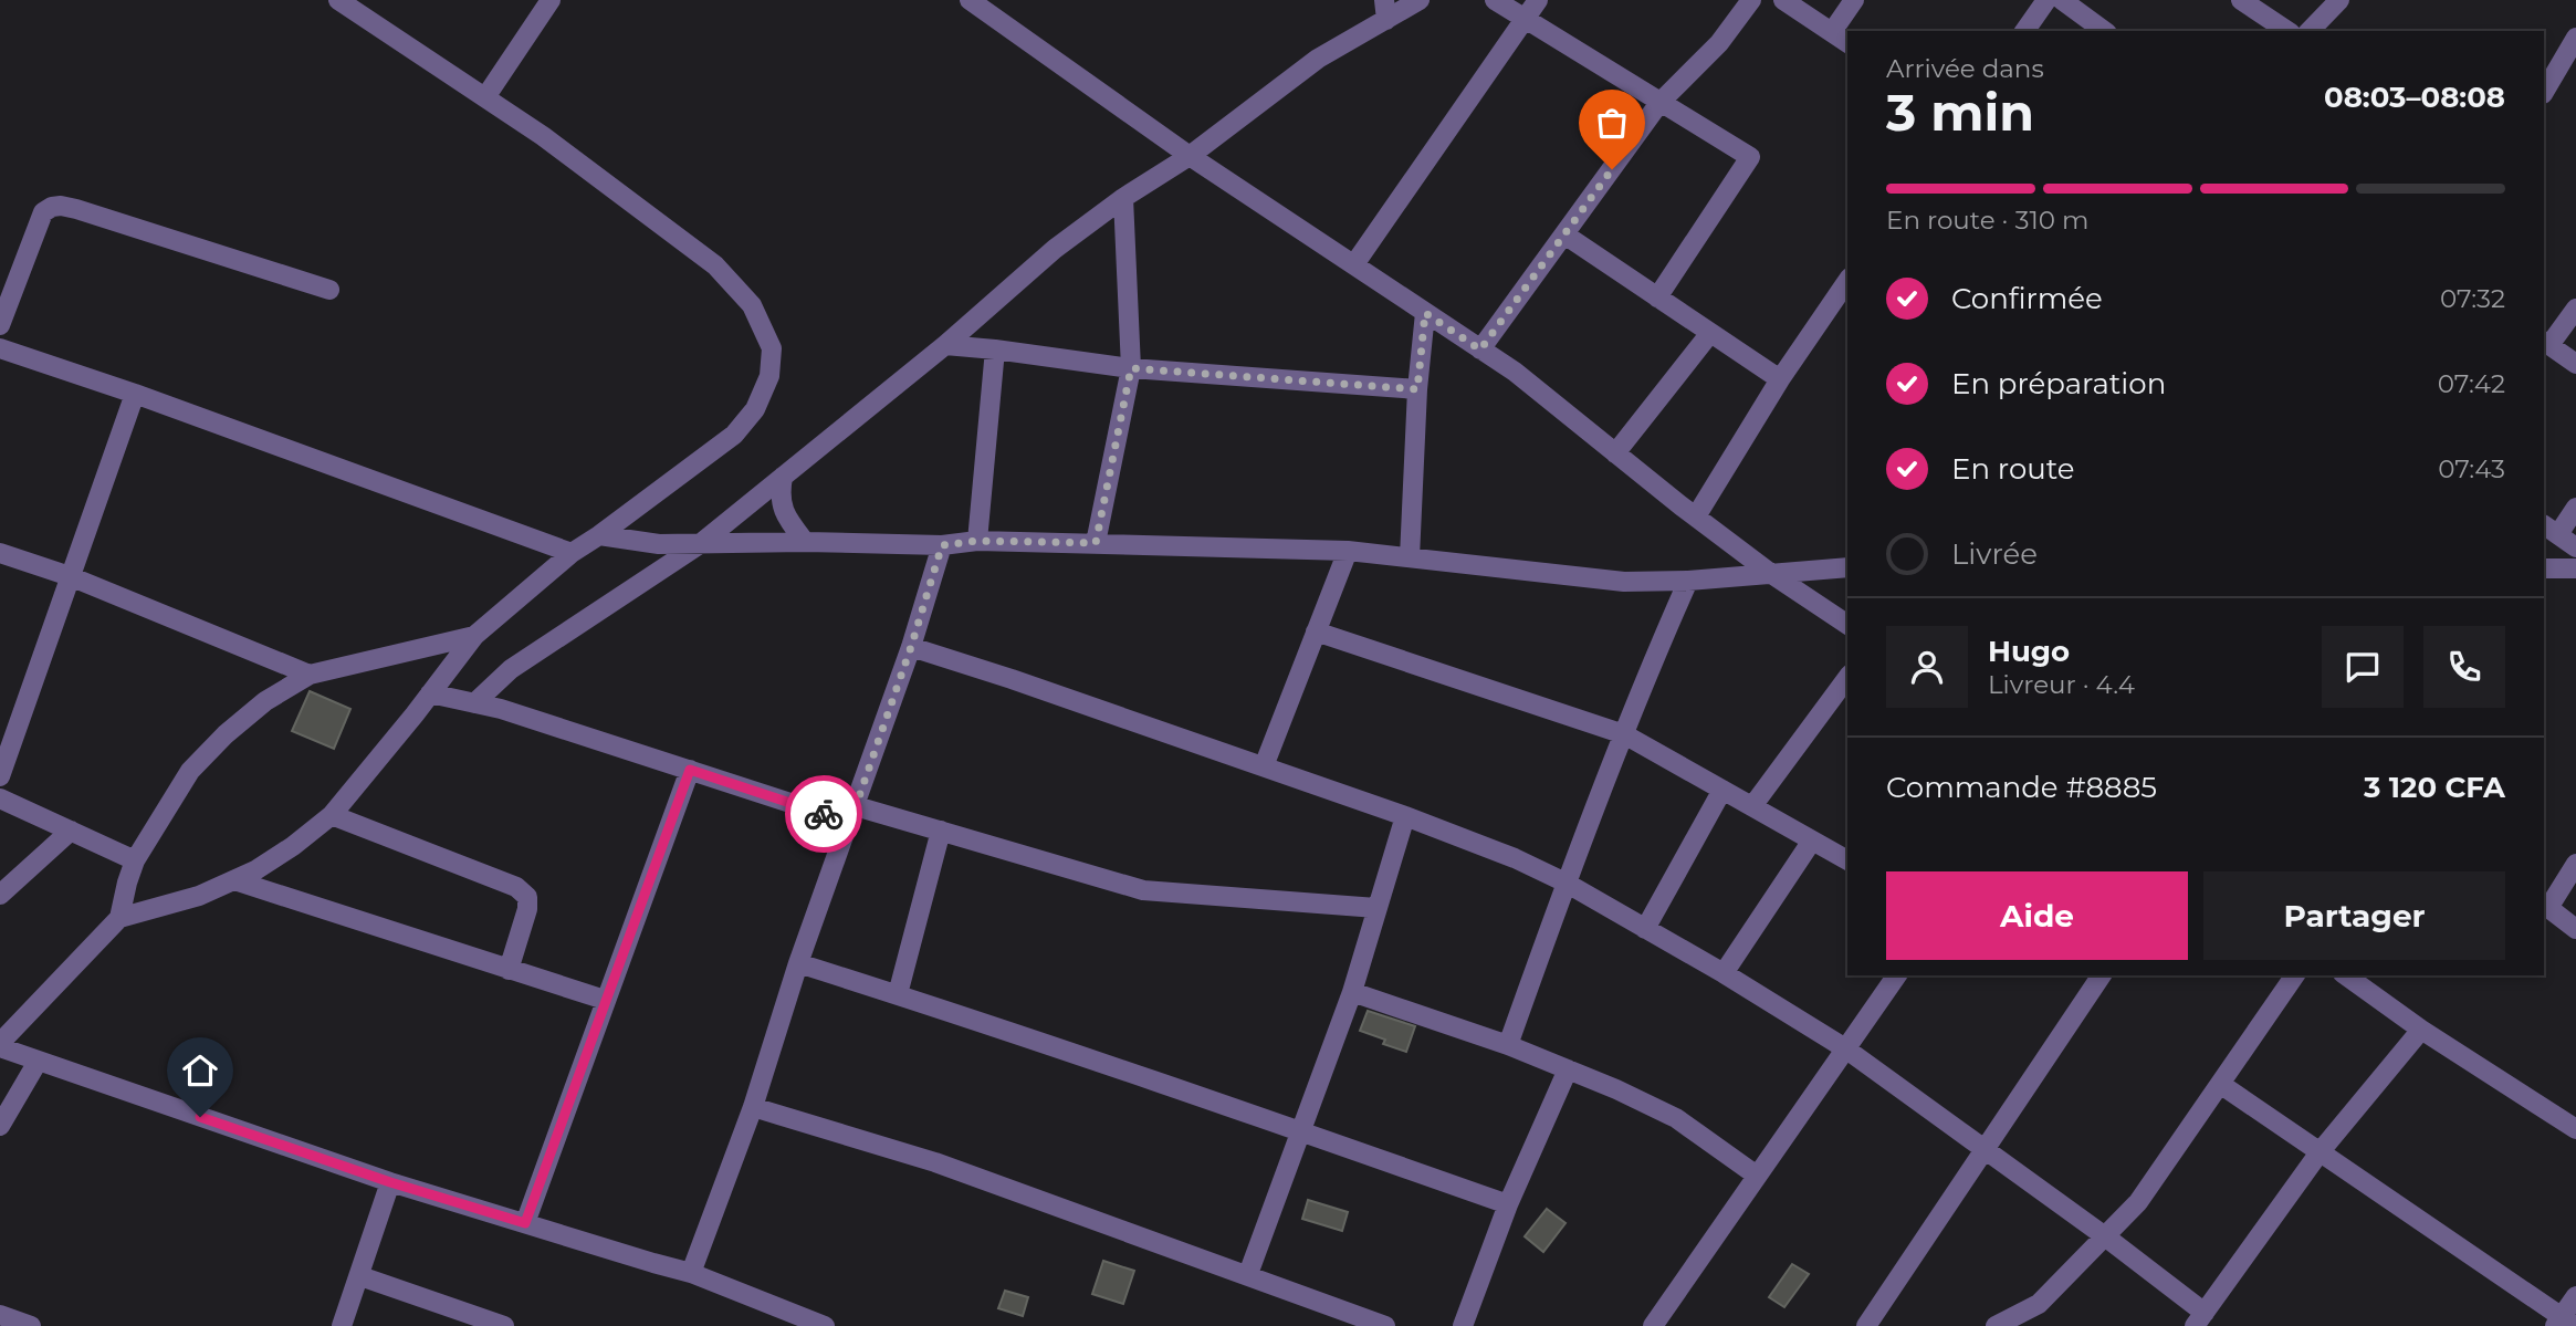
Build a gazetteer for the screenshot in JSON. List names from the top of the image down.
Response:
{
  "page": {
    "heading": ["3 min", "Arrivée dans", "08:03–08:08"],
    "panel": [
      "Hugo",
      "Livreur · 4.4",
      "Commande #8885",
      "3 120 CFA"
    ],
    "bar": "En route · 310 m",
    "list": [
      ["Confirmée", "07:32"],
      ["En préparation", "07:42"],
      ["En route", "07:43"],
      "Livrée"
    ],
    "buttons": ["Aide", "Partager"]
  }
}
